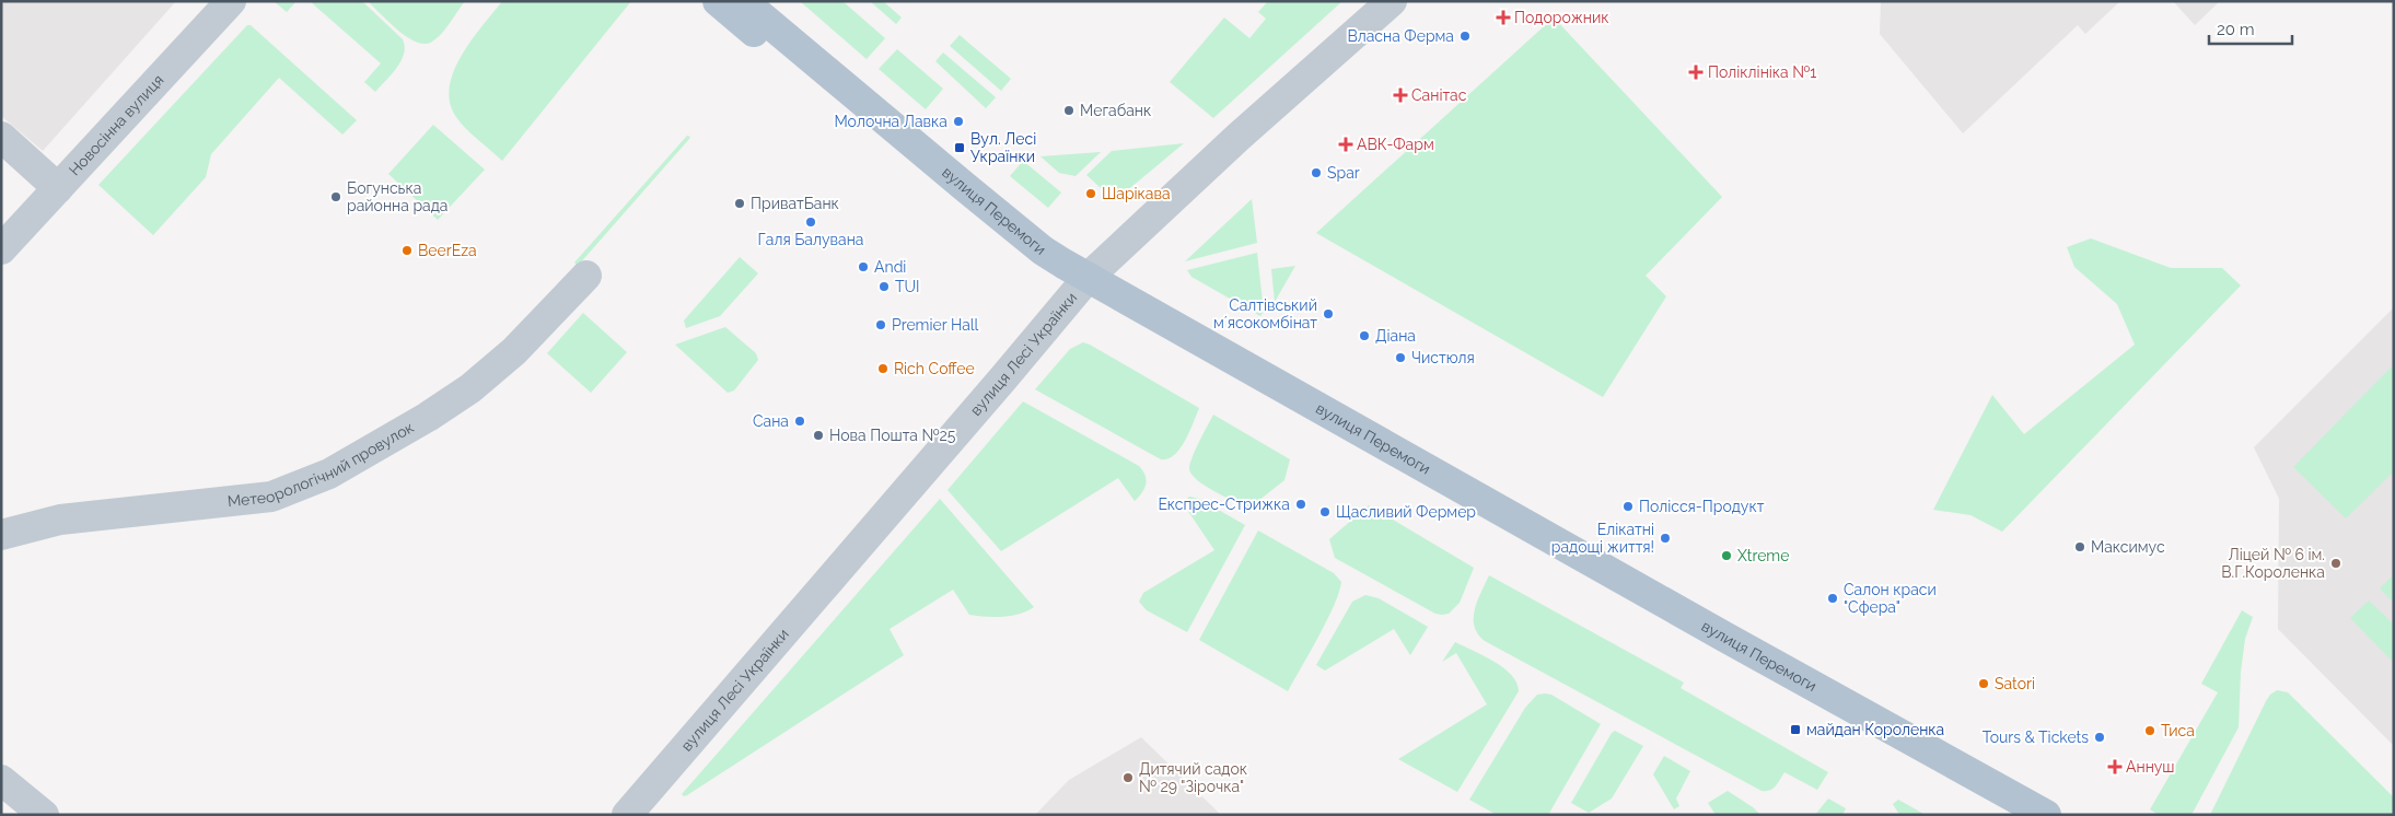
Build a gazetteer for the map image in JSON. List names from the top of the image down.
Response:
{
  "streets": {
    "main road": ["вулиця Перемоги"],
    "street": ["Новосінна вулиця", "вулиця Лесі Українки", "Метеорологічний провулок"]
  },
  "crossings": [
    ["вулиця Перемоги", "вулиця Лесі Українки"]
  ],
  "places": {
    "health": [
      "Подорожник",
      "Поліклініка №1",
      "Санітас",
      "АВК-Фарм",
      "Аннуш"
    ],
    "other": [
      "Власна Ферма",
      "Мегабанк",
      "Молочна Лавка",
      "Spar",
      "Шарікава",
      "Богунська районна рада",
      "ПриватБанк",
      "Галя Балувана",
      "BeerЕza",
      "Andi",
      "TUI",
      "Салтівський мʼясокомбінат",
      "Premier Hall",
      "Діана",
      "Чистюля",
      "Rich Coffee",
      "Сана",
      "Нова Пошта №25",
      "Експрес-Стрижка",
      "Полісся-Продукт",
      "Щасливий Фермер",
      "Елікатні радощі життя!",
      "Максимус",
      "Xtreme",
      "Ліцей № 6 ім. В.Г.Короленка",
      "Салон краси \"Сфера\"",
      "Satori",
      "Тиса",
      "Tours & Tickets",
      "Дитячий садок № 29 \"Зірочка\""
    ],
    "transit": ["Вул. Лесі Українки", "майдан Короленка"]
  },
  "scale_bar": "20 m"
}
